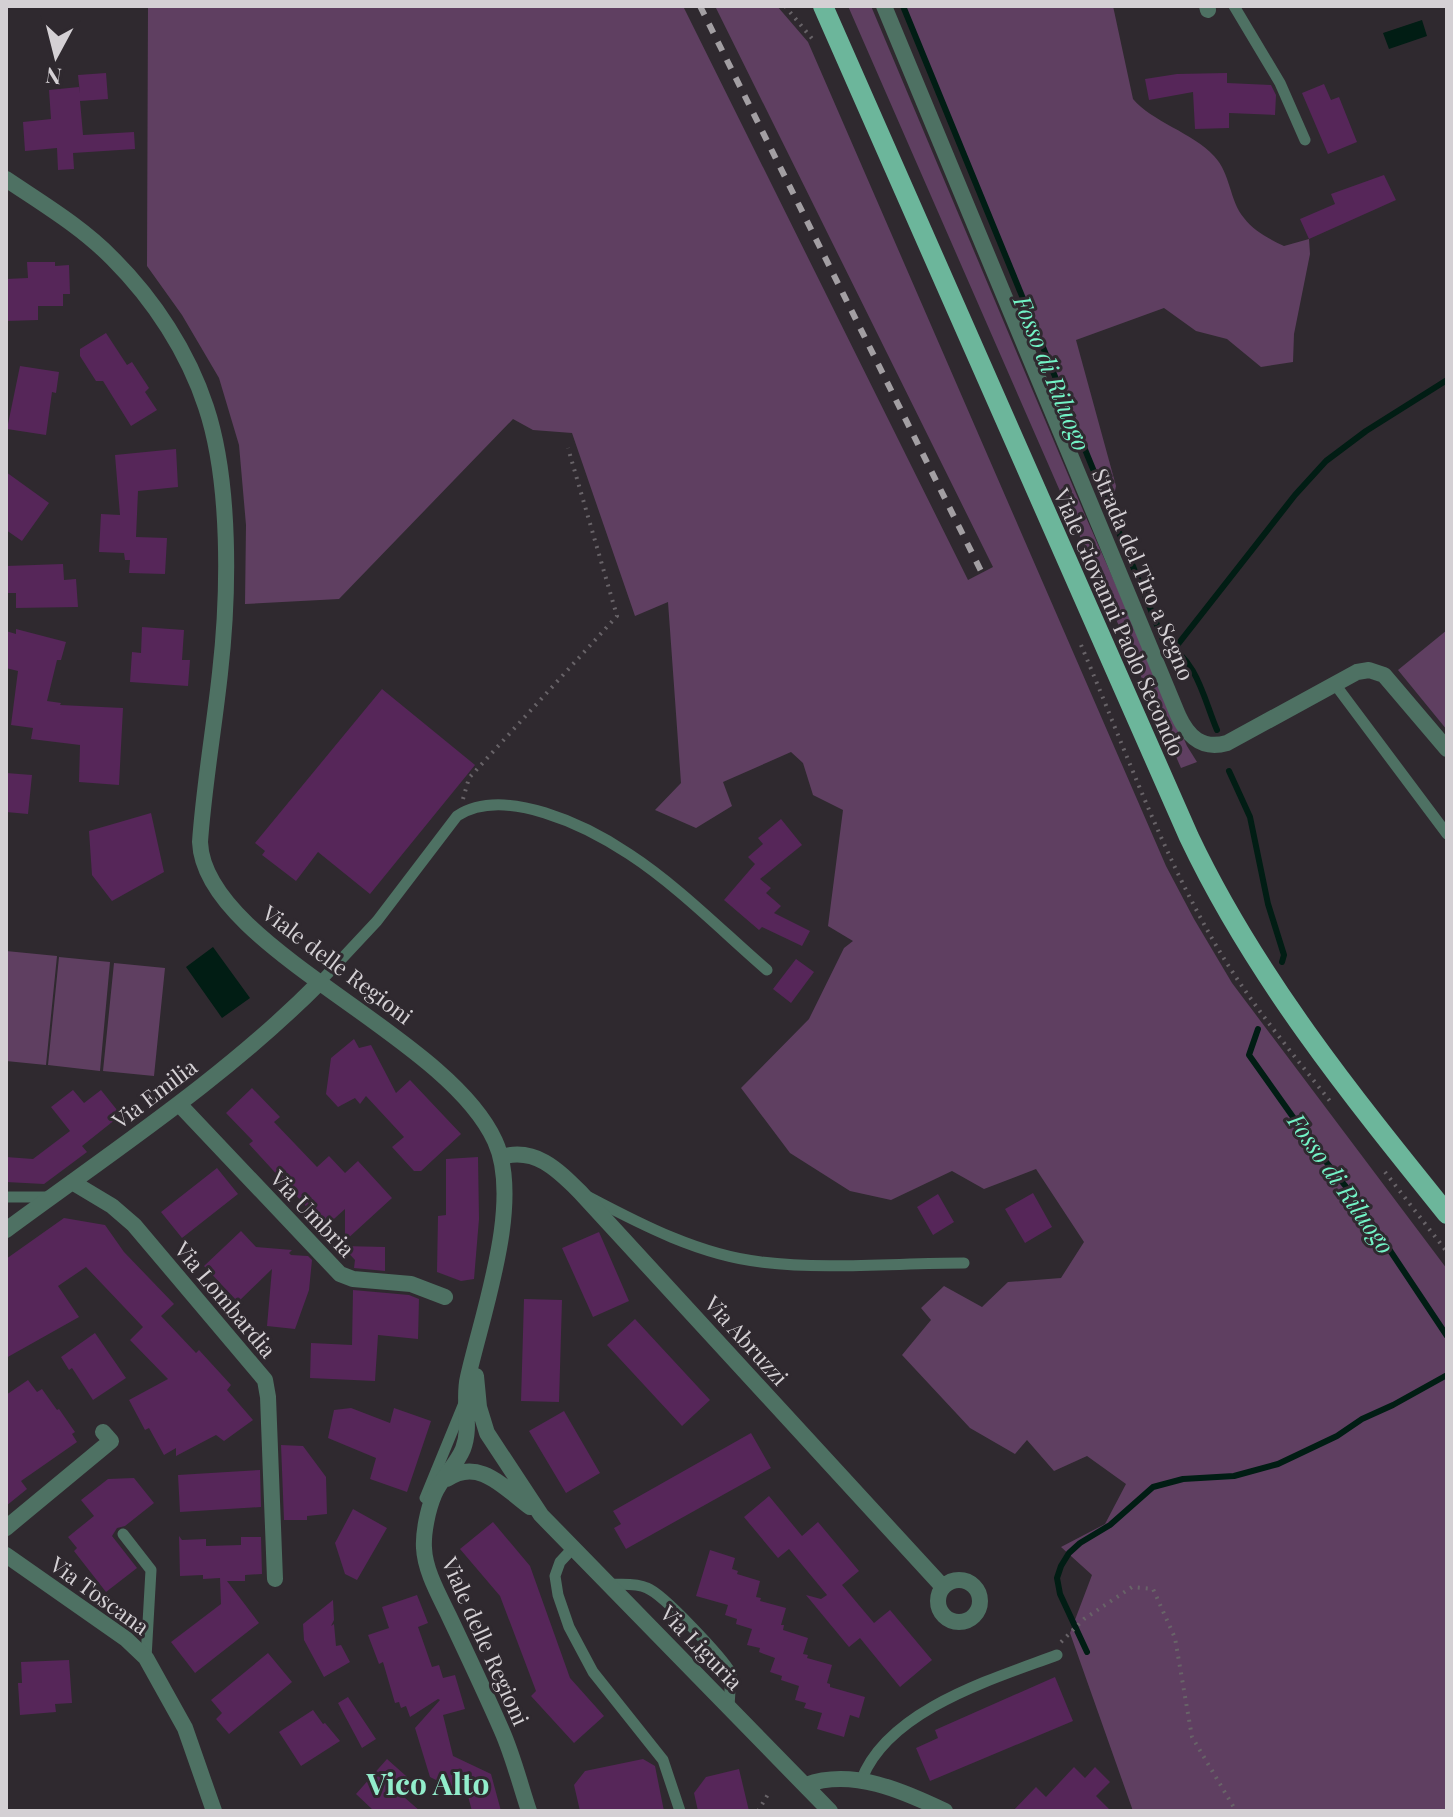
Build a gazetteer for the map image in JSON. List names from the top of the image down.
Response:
{
  "streets": {
    "main road": ["Viale Giovanni Paolo Secondo"],
    "street": [
      "Strada del Tiro a Segno",
      "Viale delle Regioni",
      "Via Emilia",
      "Via Umbria",
      "Via Lombardia",
      "Via Abruzzi",
      "Via Toscana",
      "Via Liguria"
    ]
  },
  "crossings": [
    ["Viale delle Regioni", "Via Emilia"],
    ["Viale delle Regioni", "Via Abruzzi"],
    ["Viale delle Regioni", "Via Liguria"],
    ["Via Emilia", "Via Umbria"],
    ["Via Emilia", "Via Lombardia"]
  ],
  "districts": ["Vico Alto"],
  "water": ["Fosso di Riluogo"],
  "north": "bottom"
}
